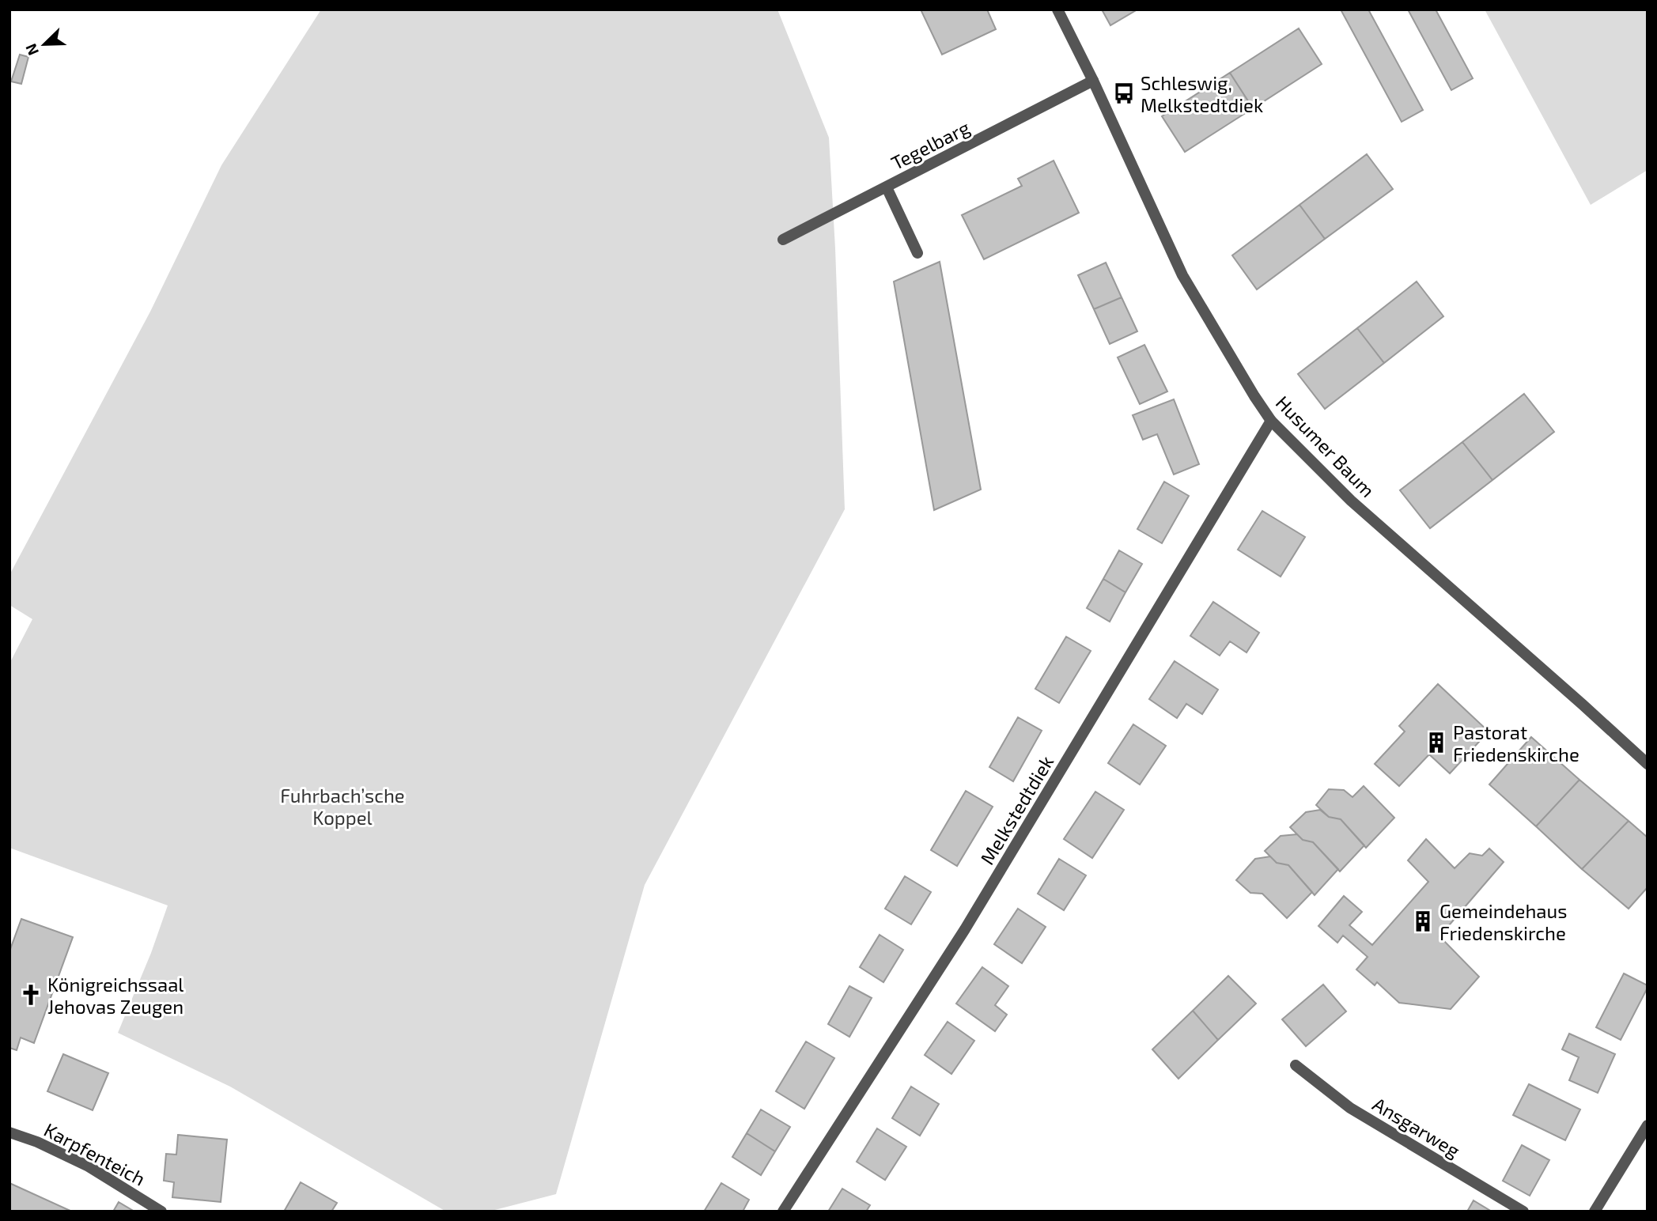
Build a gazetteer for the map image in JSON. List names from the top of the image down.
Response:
{
  "streets": {
    "street": [
      "Tegelbarg",
      "Husumer Baum",
      "Melkstedtdiek",
      "Ansgarweg",
      "Karpfenteich"
    ]
  },
  "crossings": [
    ["Tegelbarg", "Husumer Baum"],
    ["Husumer Baum", "Melkstedtdiek"]
  ],
  "parks": ["Fuhrbach’sche Koppel"],
  "places": {
    "bus stop": ["Schleswig, Melkstedtdiek"],
    "building": ["Pastorat Friedenskirche", "Gemeindehaus Friedenskirche"],
    "church": ["Königreichssaal Jehovas Zeugen"]
  },
  "north": "bottom left"
}
